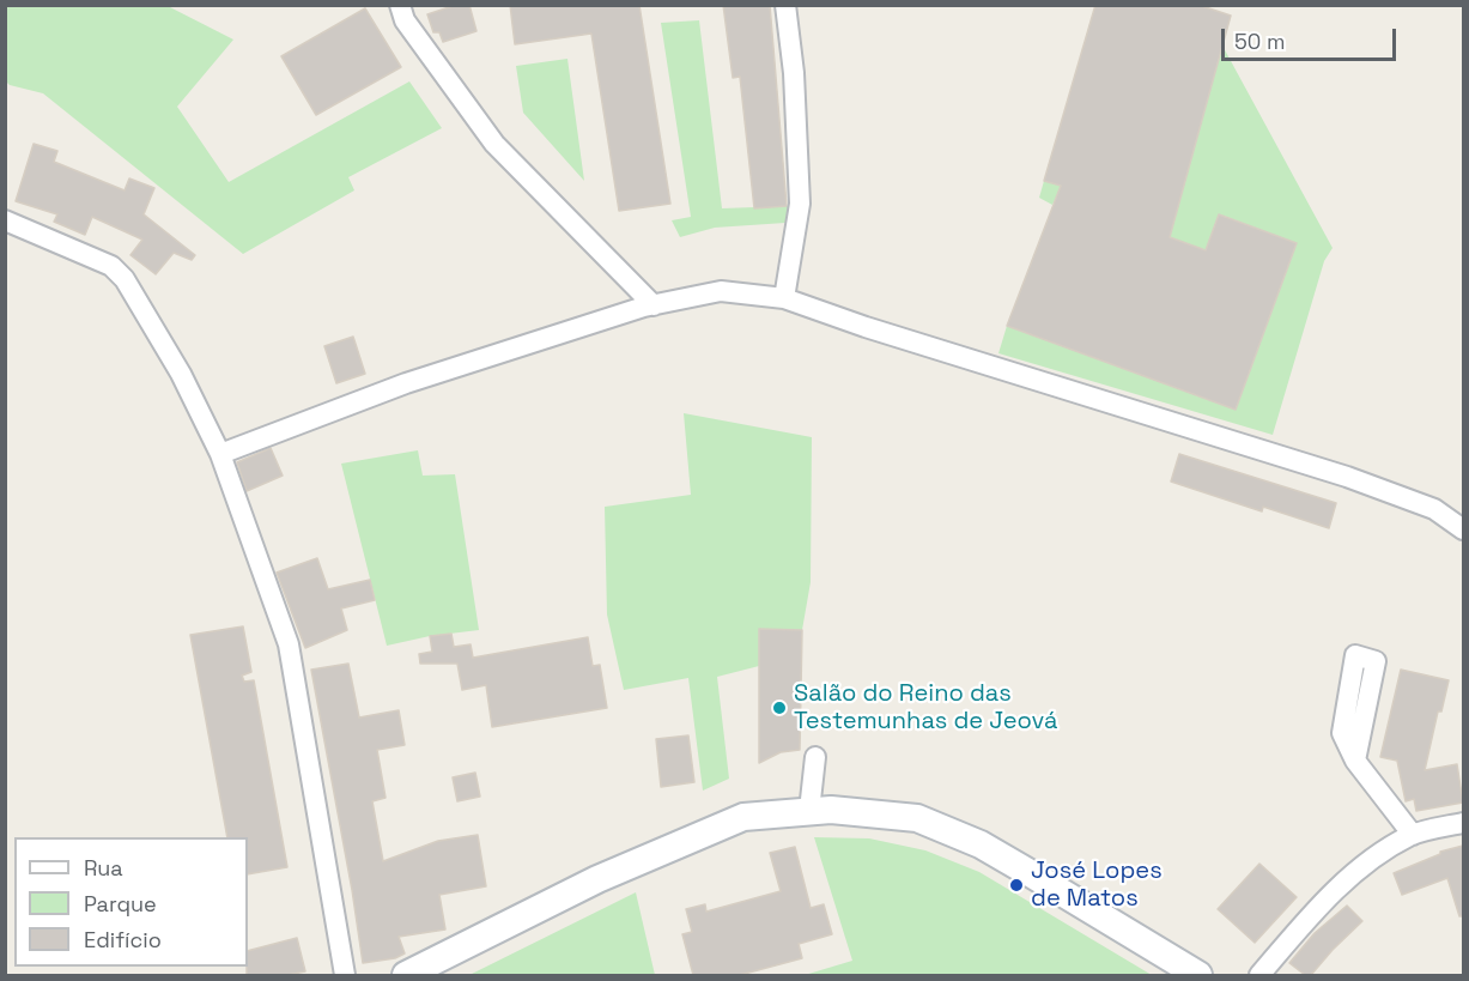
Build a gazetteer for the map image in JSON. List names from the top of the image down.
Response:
{
  "places": ["Salão do Reino das Testemunhas de Jeová", "José Lopes de Matos"],
  "legend": ["Rua", "Parque", "Edifício"],
  "scale_bar": "50 m"
}
